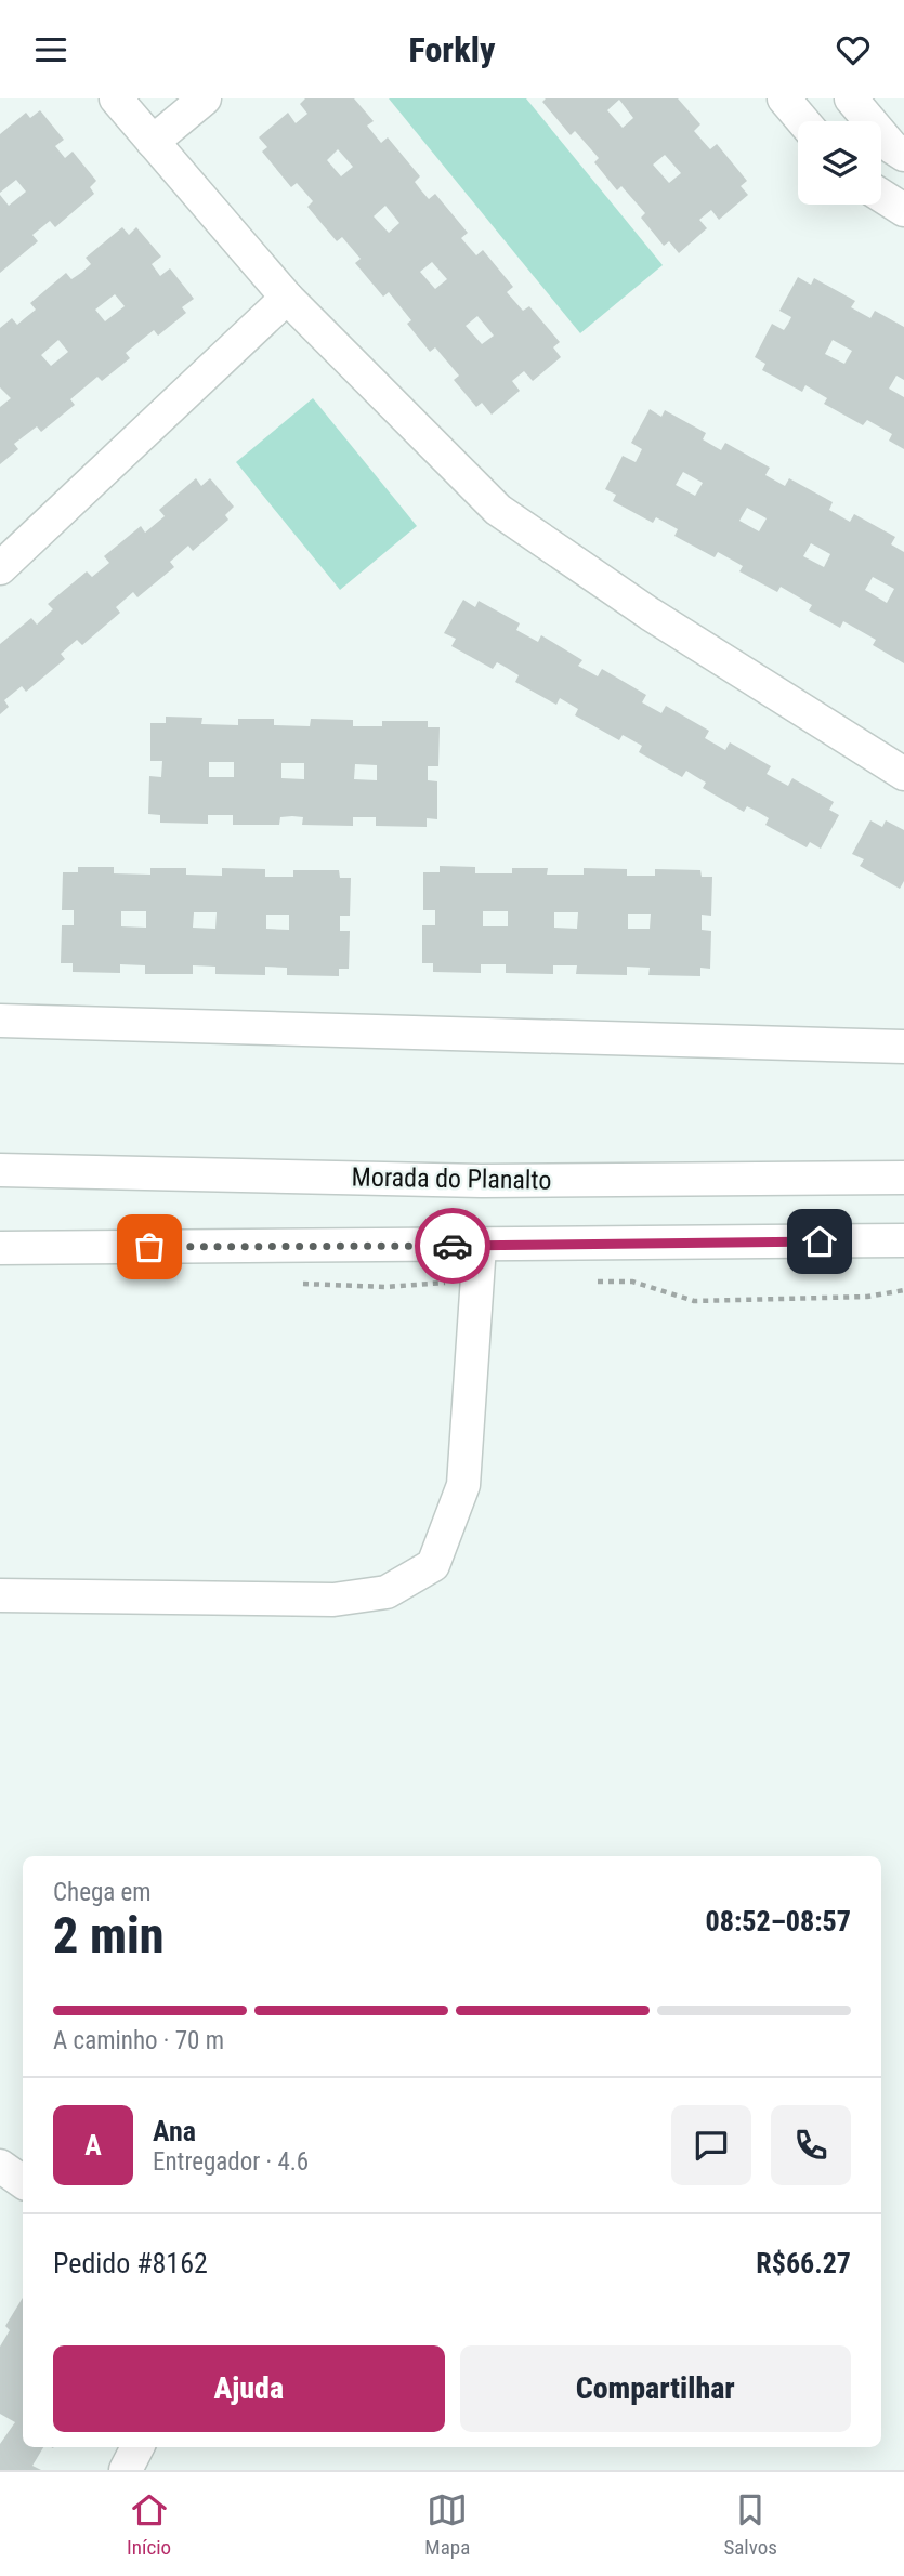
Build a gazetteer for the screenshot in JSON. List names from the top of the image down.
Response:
{
  "streets": {
    "street": ["Morada do Planalto"]
  },
  "page": {
    "header": "Forkly",
    "heading": ["2 min", "Chega em", "08:52–08:57"],
    "panel": [
      "Ana",
      "Entregador · 4.6",
      "Pedido #8162",
      "R$66.27"
    ],
    "bar": "A caminho · 70 m",
    "round": "A",
    "buttons": ["Ajuda", "Compartilhar"],
    "tabs": ["Início", "Mapa", "Salvos"]
  }
}
